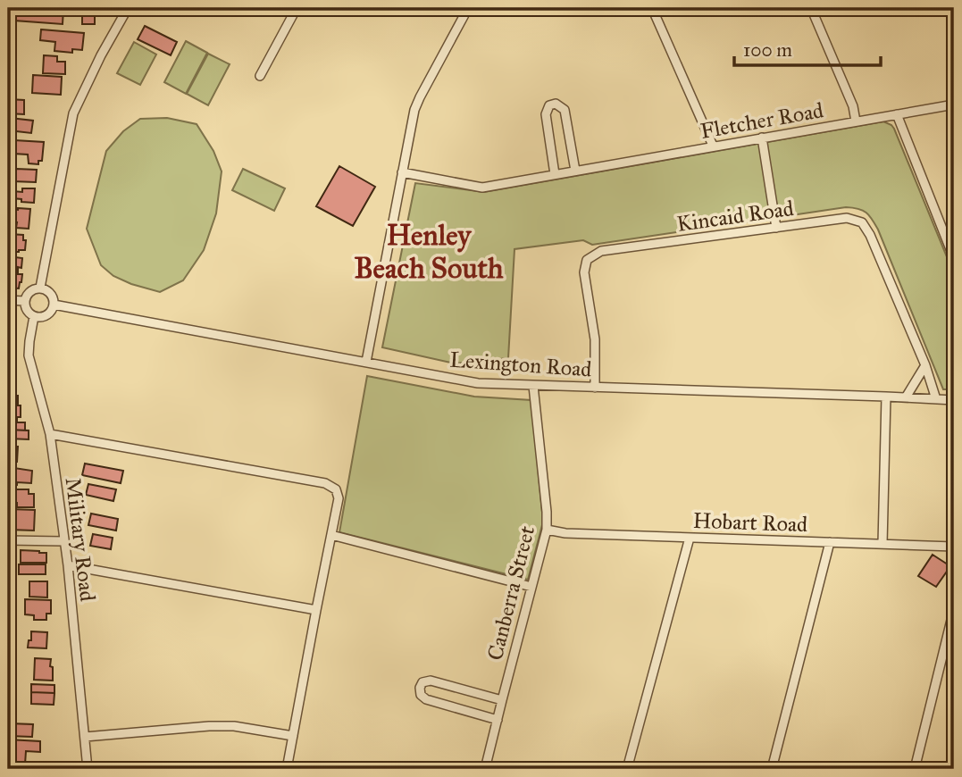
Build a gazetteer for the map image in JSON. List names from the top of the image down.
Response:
{
  "streets": {
    "street": [
      "Fletcher Road",
      "Kincaid Road",
      "Lexington Road",
      "Hobart Road",
      "Military Road",
      "Canberra Street"
    ]
  },
  "crossings": [
    ["Kincaid Road", "Lexington Road"],
    ["Lexington Road", "Military Road"],
    ["Lexington Road", "Canberra Street"],
    ["Hobart Road", "Canberra Street"]
  ],
  "districts": ["Henley Beach South"],
  "scale_bar": "100 m"
}
